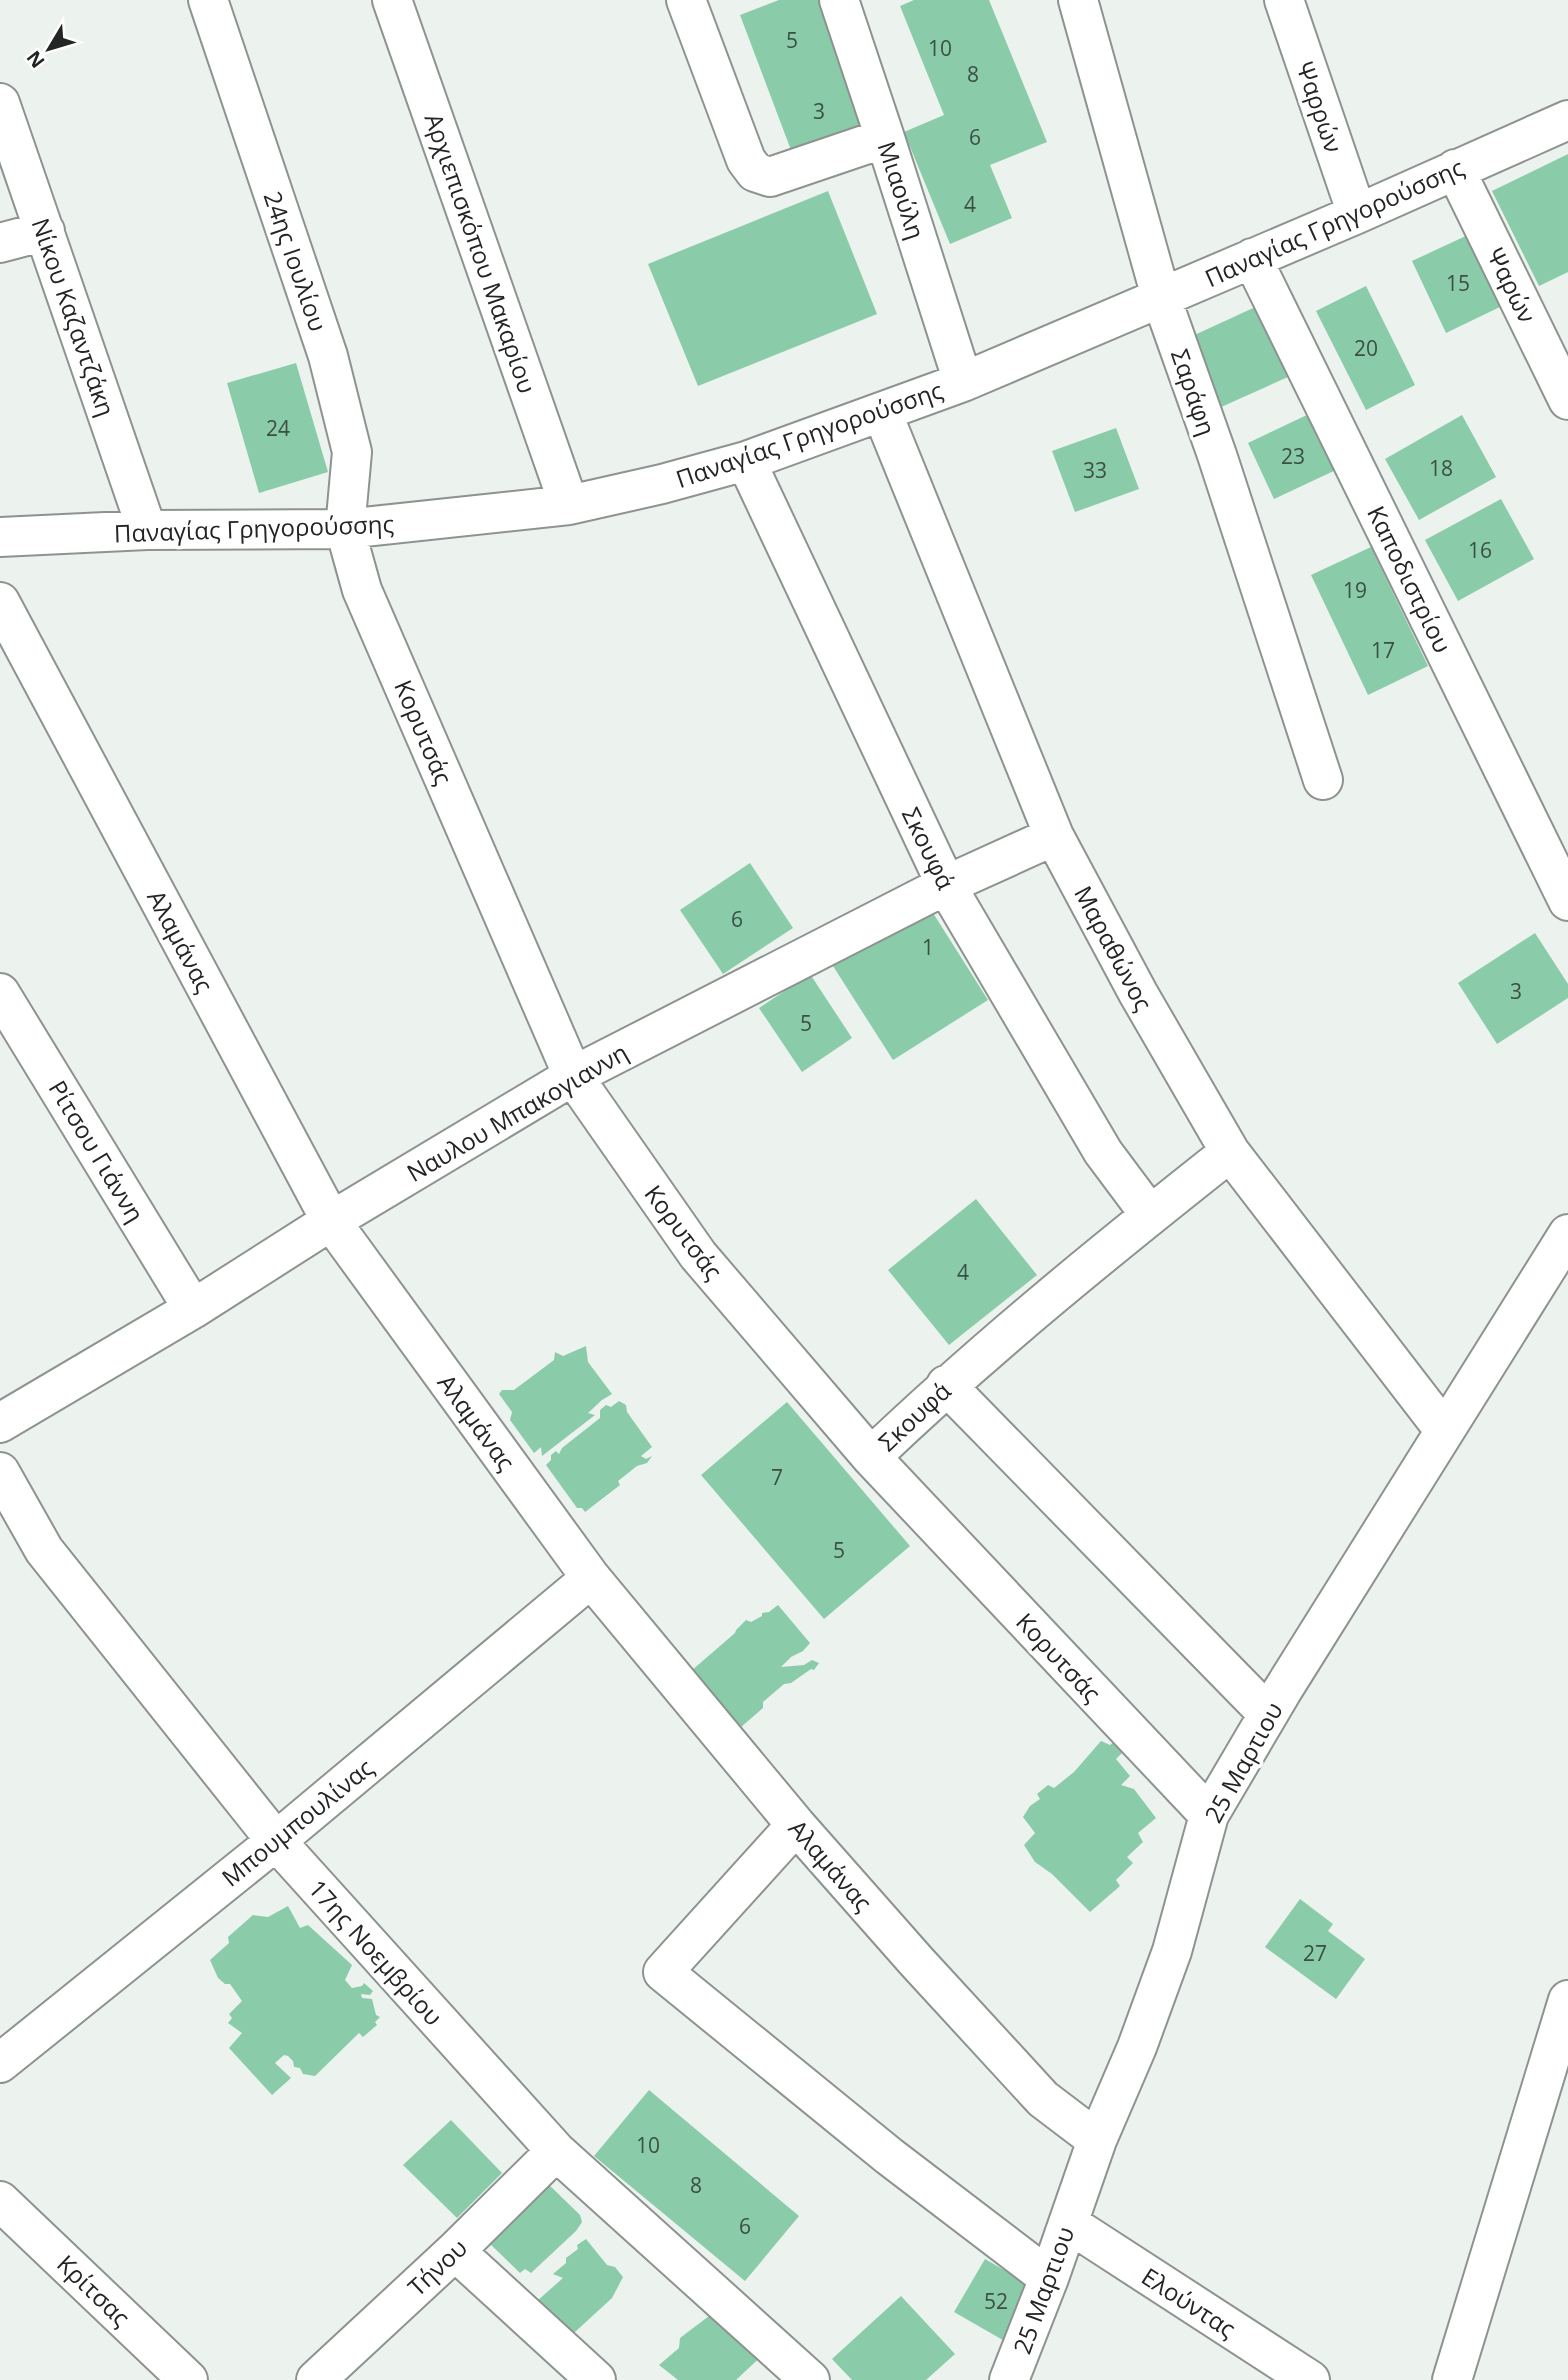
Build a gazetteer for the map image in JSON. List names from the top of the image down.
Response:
{
  "streets": {
    "street": [
      "Ψαρρών",
      "Μιαούλη",
      "Παναγίας Γρηγορούσσης",
      "Αρχιεπισκόπου Μακαρίου",
      "24ης Ιουλίου",
      "Ψαρών",
      "Νίκου Καζαντζάκη",
      "Σαράφη",
      "Καποδιστρίου",
      "Κορυτσάς",
      "Σκουφά",
      "Αλαμάνας",
      "Μαραθώνος",
      "Ναυλου Μπακογιαννη",
      "Ρίτσου Γιάννη",
      "25 Μαρτιου",
      "Μπουμπουλίνας",
      "17ης Νοεμβρίου",
      "Τήνου",
      "Κρίτσας",
      "Ελούντας"
    ]
  },
  "crossings": [
    ["Ψαρρών", "Παναγίας Γρηγορούσσης"],
    ["Μιαούλη", "Παναγίας Γρηγορούσσης"],
    ["Παναγίας Γρηγορούσσης", "Αρχιεπισκόπου Μακαρίου"],
    ["Παναγίας Γρηγορούσσης", "24ης Ιουλίου"],
    ["Παναγίας Γρηγορούσσης", "Ψαρών"],
    ["Παναγίας Γρηγορούσσης", "Νίκου Καζαντζάκη"],
    ["Παναγίας Γρηγορούσσης", "Σαράφη"],
    ["Παναγίας Γρηγορούσσης", "Καποδιστρίου"],
    ["Παναγίας Γρηγορούσσης", "Κορυτσάς"],
    ["Παναγίας Γρηγορούσσης", "Σκουφά"],
    ["Παναγίας Γρηγορούσσης", "Μαραθώνος"],
    ["24ης Ιουλίου", "Κορυτσάς"],
    ["Κορυτσάς", "Σκουφά"],
    ["Κορυτσάς", "Ναυλου Μπακογιαννη"],
    ["Κορυτσάς", "25 Μαρτιου"],
    ["Σκουφά", "Μαραθώνος"],
    ["Σκουφά", "Ναυλου Μπακογιαννη"],
    ["Αλαμάνας", "Ναυλου Μπακογιαννη"],
    ["Αλαμάνας", "25 Μαρτιου"],
    ["Αλαμάνας", "Μπουμπουλίνας"],
    ["Μαραθώνος", "Ναυλου Μπακογιαννη"],
    ["Μαραθώνος", "25 Μαρτιου"],
    ["Ναυλου Μπακογιαννη", "Ρίτσου Γιάννη"],
    ["25 Μαρτιου", "Ελούντας"],
    ["Μπουμπουλίνας", "17ης Νοεμβρίου"],
    ["17ης Νοεμβρίου", "Τήνου"]
  ],
  "house_numbers": [
    "5",
    "10",
    "8",
    "3",
    "6",
    "4",
    "15",
    "20",
    "24",
    "23",
    "18",
    "33",
    "16",
    "19",
    "17",
    "6",
    "1",
    "3",
    "5",
    "4",
    "7",
    "5",
    "27",
    "10",
    "8",
    "6",
    "52"
  ],
  "north": "bottom left"
}
